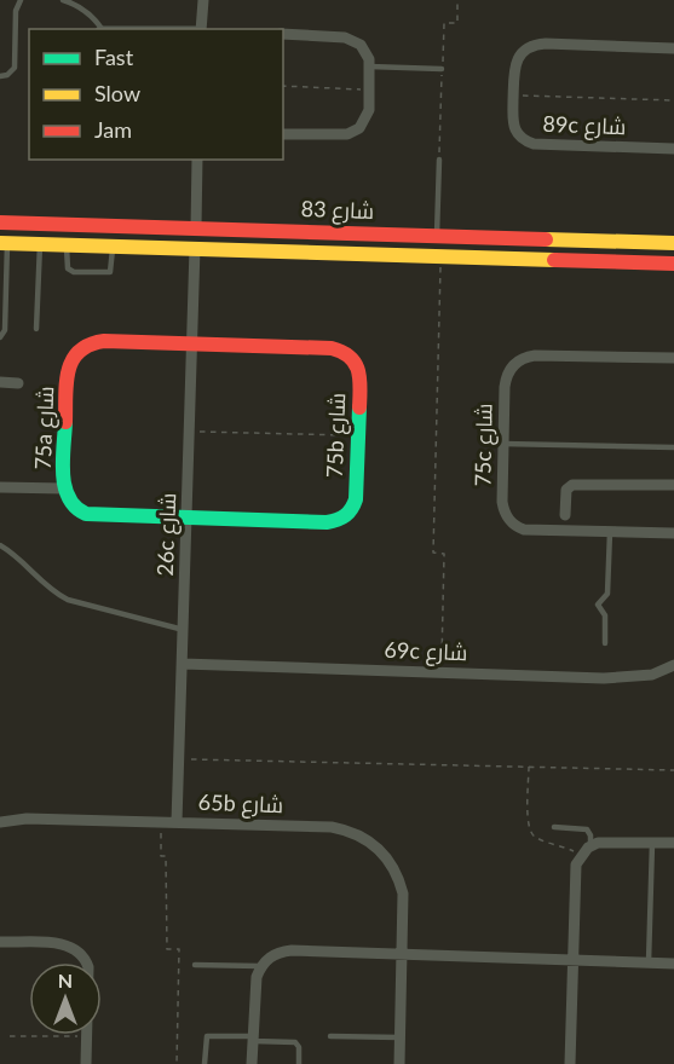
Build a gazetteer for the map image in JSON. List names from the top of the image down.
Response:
{
  "streets": {
    "street": [
      "89c شارع",
      "شارع 83",
      "75a شارع",
      "75b شارع",
      "75c شارع",
      "26c شارع",
      "69c شارع",
      "65b شارع"
    ]
  },
  "crossings": [
    ["شارع 83", "26c شارع"],
    ["75a شارع", "75b شارع"],
    ["75a شارع", "26c شارع"],
    ["75b شارع", "26c شارع"],
    ["26c شارع", "69c شارع"],
    ["26c شارع", "65b شارع"]
  ],
  "legend": ["Fast", "Slow", "Jam"],
  "north": "top"
}
